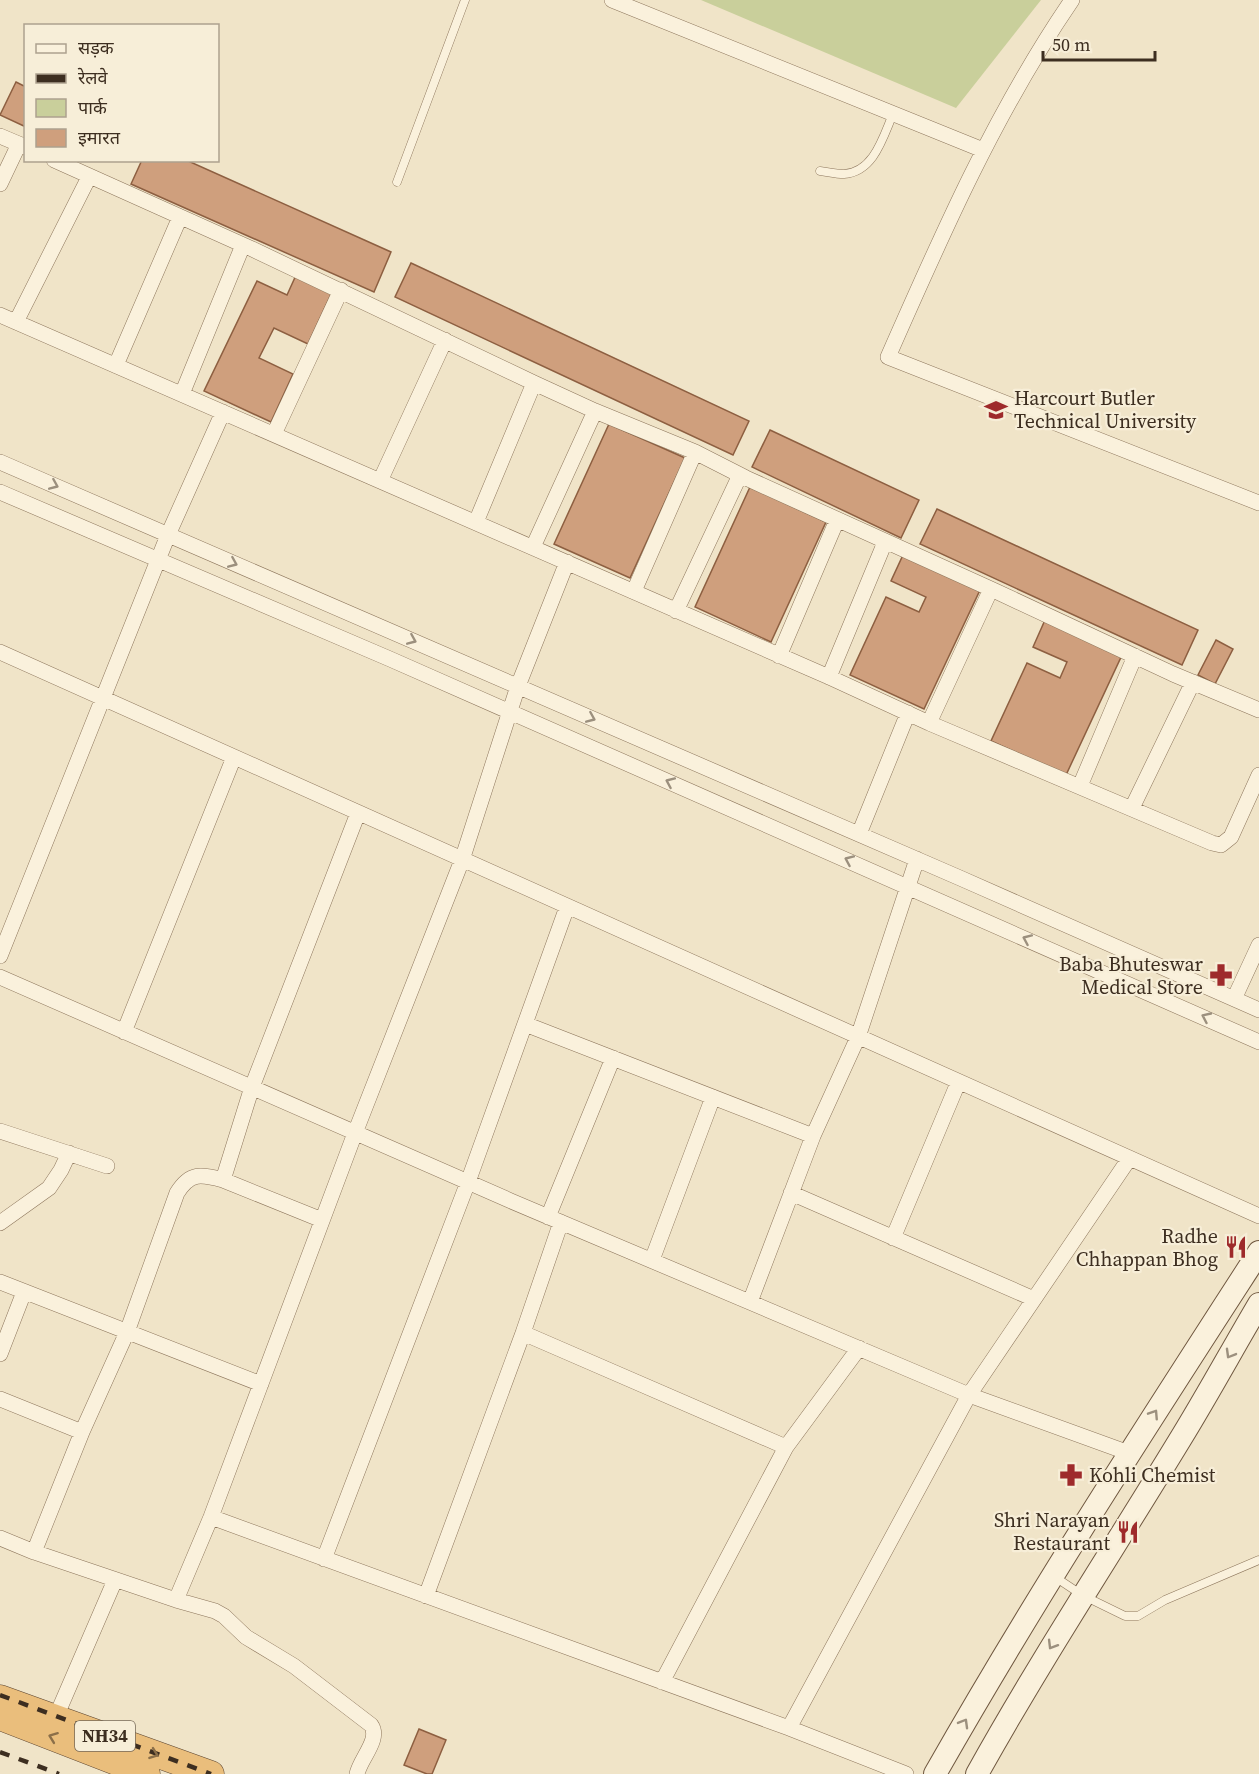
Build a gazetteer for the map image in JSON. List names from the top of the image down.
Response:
{
  "streets": {
    "highway": ["NH34"]
  },
  "places": {
    "school or university": ["Harcourt Butler Technical University"],
    "pharmacy": ["Baba Bhuteswar Medical Store", "Kohli Chemist"],
    "restaurant": ["Radhe Chhappan Bhog", "Shri Narayan Restaurant"]
  },
  "legend": [
    "सड़क",
    "रेलवे",
    "पार्क",
    "इमारत"
  ],
  "scale_bar": "50 m"
}
